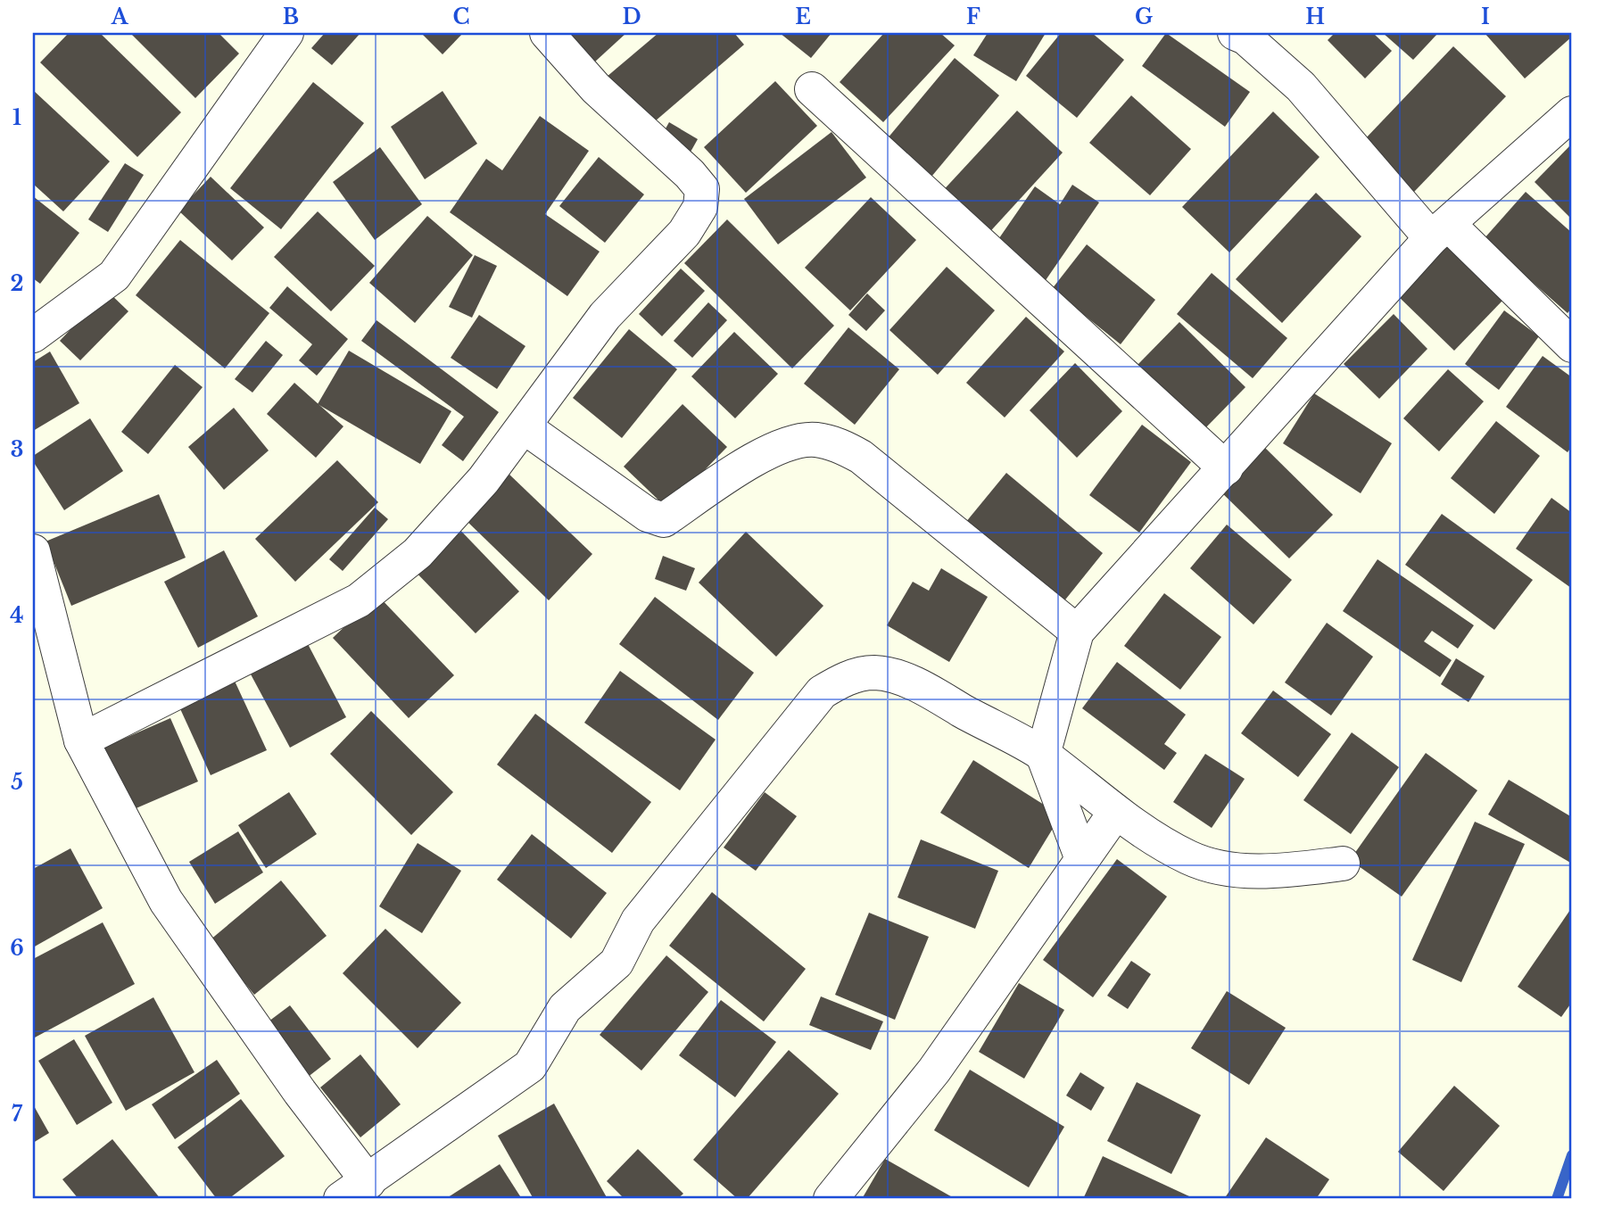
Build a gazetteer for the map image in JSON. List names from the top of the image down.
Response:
{
  "grid": {
    "columns": [
      "A",
      "B",
      "C",
      "D",
      "E",
      "F",
      "G",
      "H",
      "I"
    ],
    "rows": [
      "1",
      "2",
      "3",
      "4",
      "5",
      "6",
      "7"
    ]
  }
}
